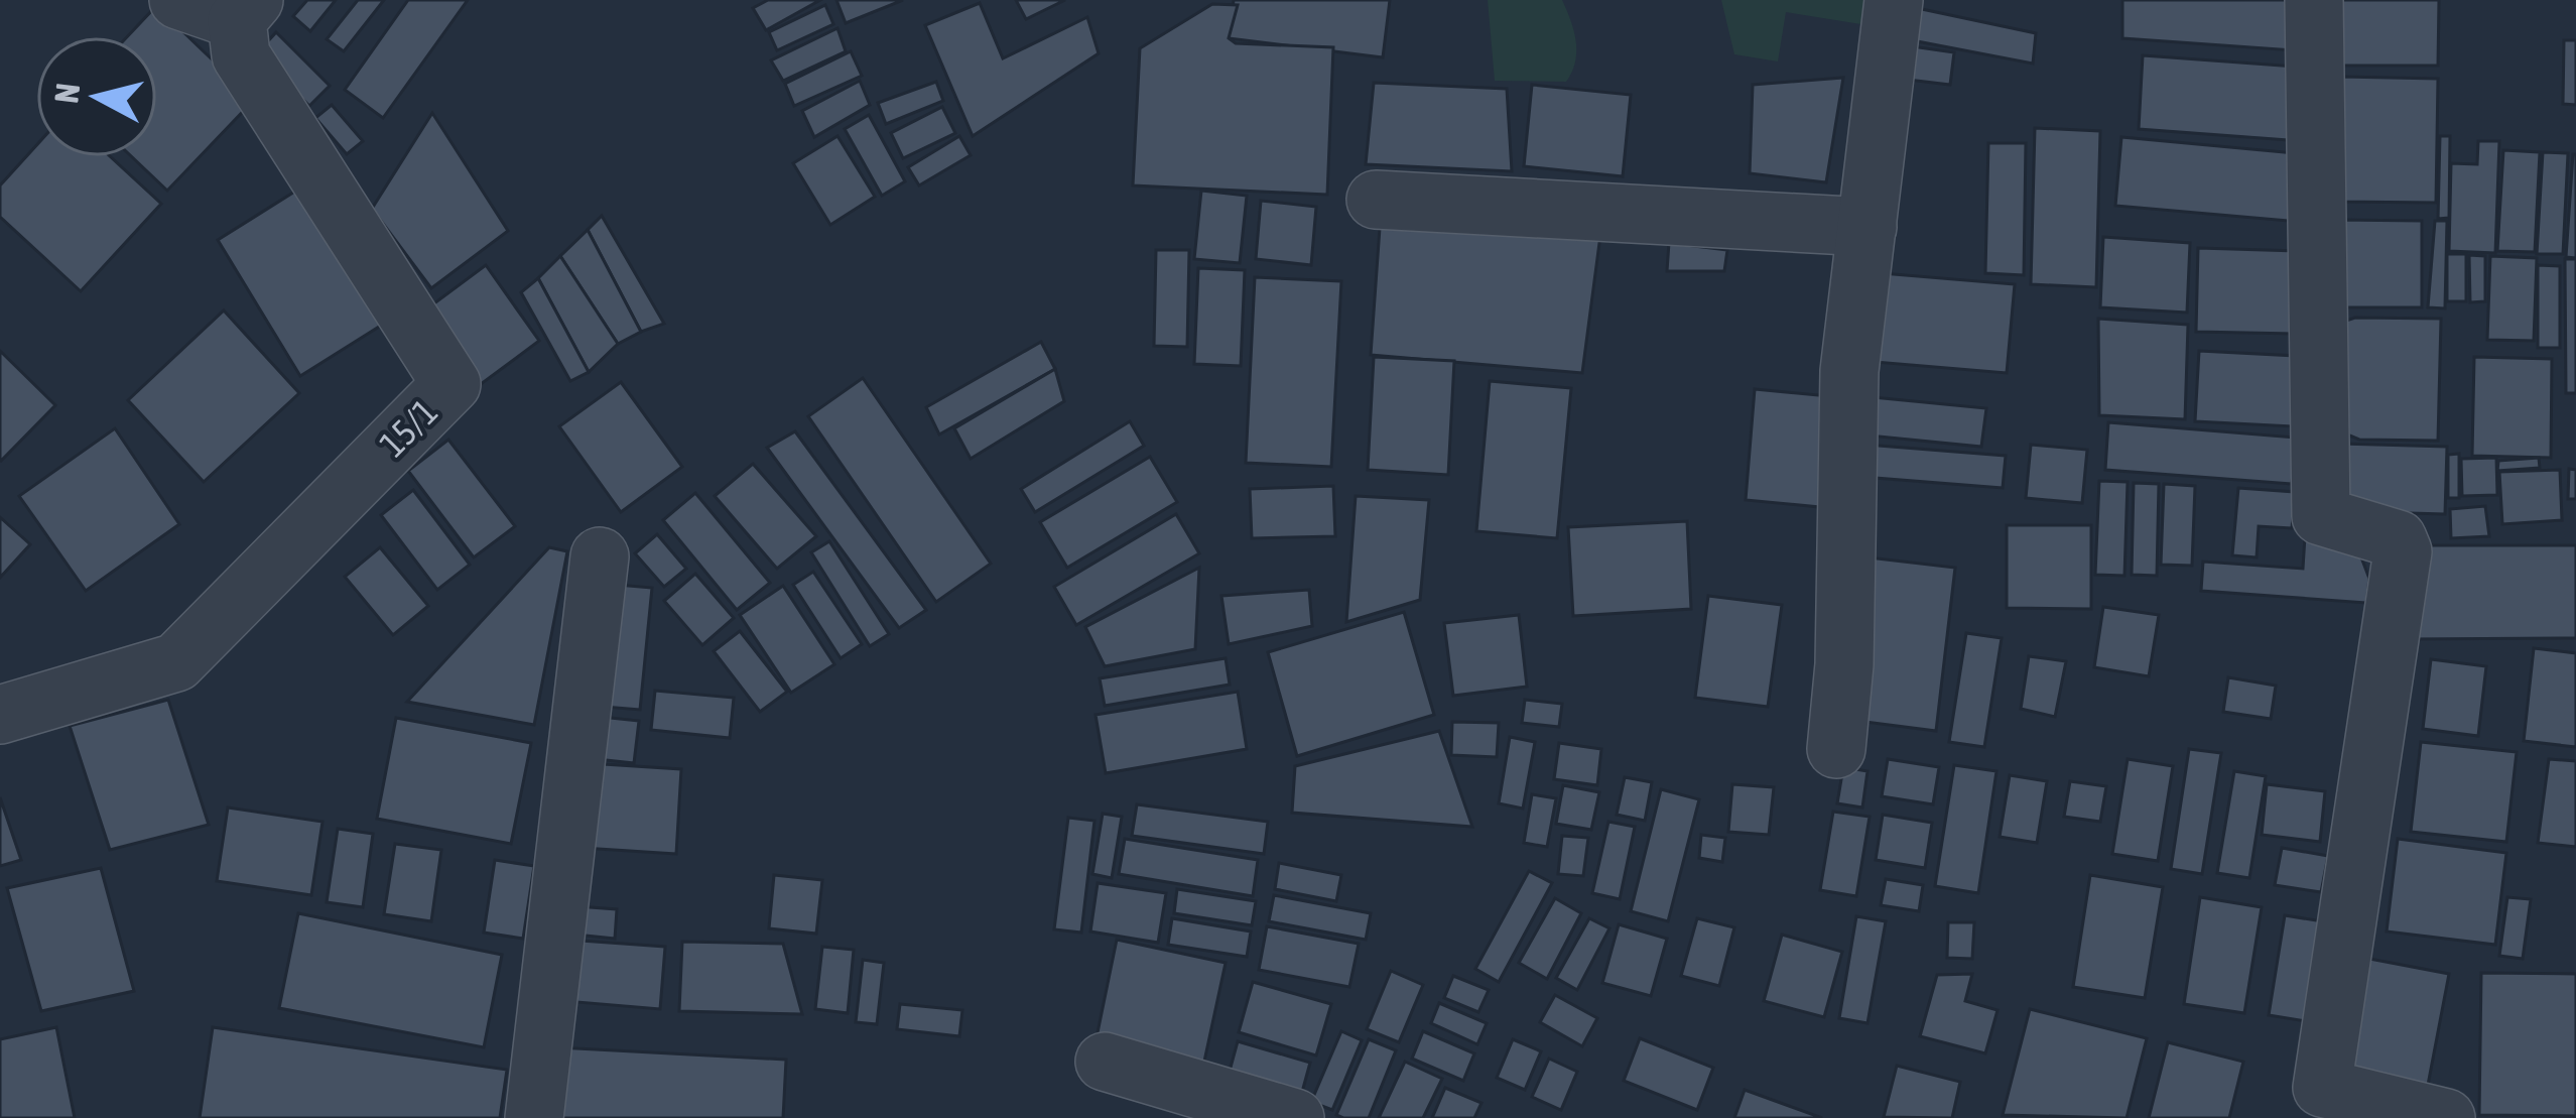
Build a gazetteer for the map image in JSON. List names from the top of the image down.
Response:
{
  "streets": {
    "street": ["15/1"]
  },
  "north": "left"
}
